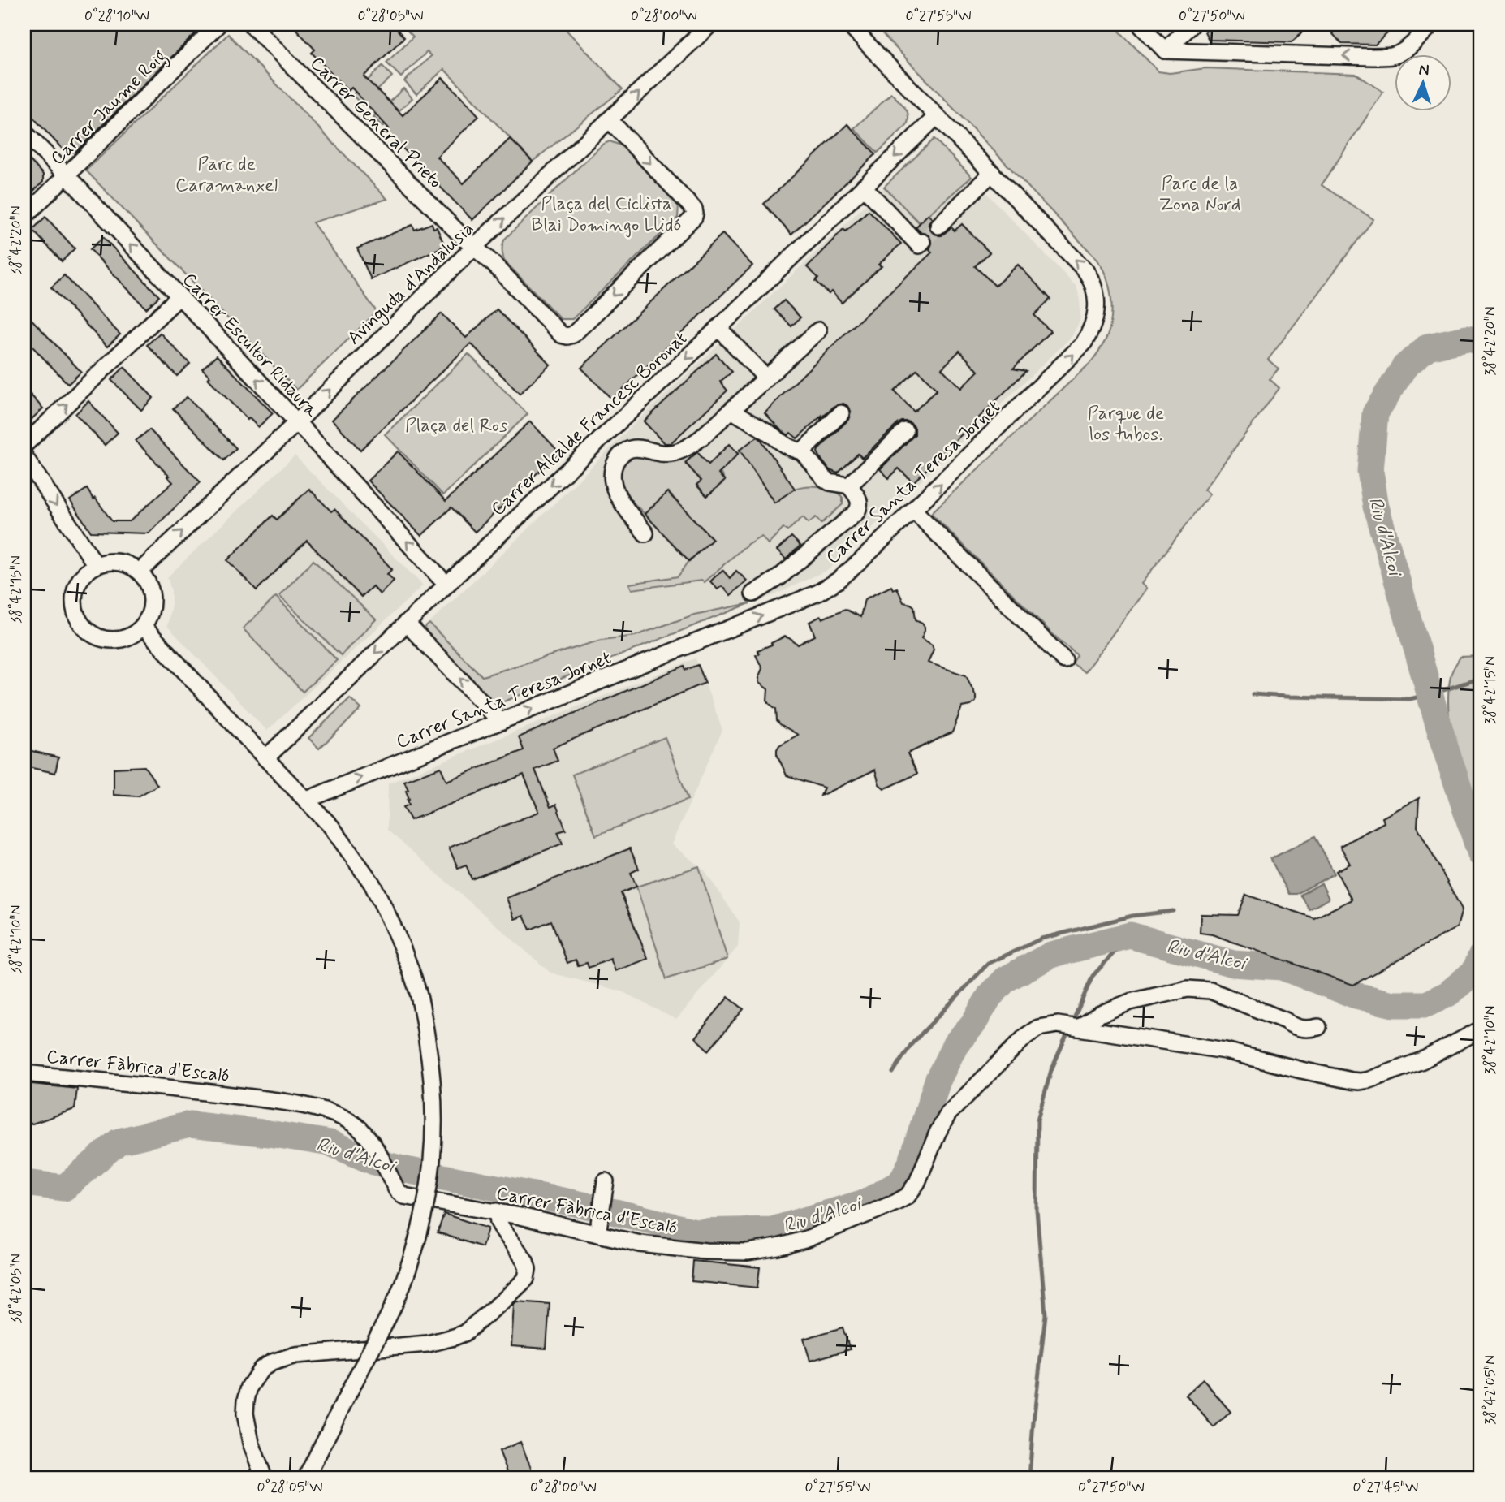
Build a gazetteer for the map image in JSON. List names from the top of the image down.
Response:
{
  "streets": {
    "street": [
      "Carrer Jaume Roig",
      "Carrer General Prieto",
      "Avinguda d'Andalusia",
      "Carrer Escultor Ridaura",
      "Carrer Alcalde Francesc Boronat",
      "Carrer Santa Teresa Jornet",
      "Carrer Fàbrica d'Escaló"
    ]
  },
  "crossings": [
    ["Carrer Jaume Roig", "Carrer Escultor Ridaura"],
    ["Carrer General Prieto", "Avinguda d'Andalusia"],
    ["Avinguda d'Andalusia", "Carrer Escultor Ridaura"],
    ["Carrer Escultor Ridaura", "Carrer Alcalde Francesc Boronat"]
  ],
  "one_way": [
    "Avinguda d'Andalusia",
    "Carrer Escultor Ridaura",
    "Carrer Alcalde Francesc Boronat",
    "Carrer Santa Teresa Jornet"
  ],
  "water": ["Riu d'Alcoi"],
  "parks": [
    "Parc de Caramanxel",
    "Parc de la Zona Nord",
    "Plaça del Ciclista Blai Domingo Llidó",
    "Parque de los tubos.",
    "Plaça del Ros"
  ],
  "north": "top",
  "coordinates": [
    "0°28'10\"W",
    "0°28'05\"W",
    "0°28'00\"W",
    "0°27'55\"W",
    "0°27'50\"W",
    "38°42'20\"N",
    "38°42'15\"N",
    "38°42'10\"N",
    "38°42'05\"N",
    "0°27'45\"W"
  ]
}
